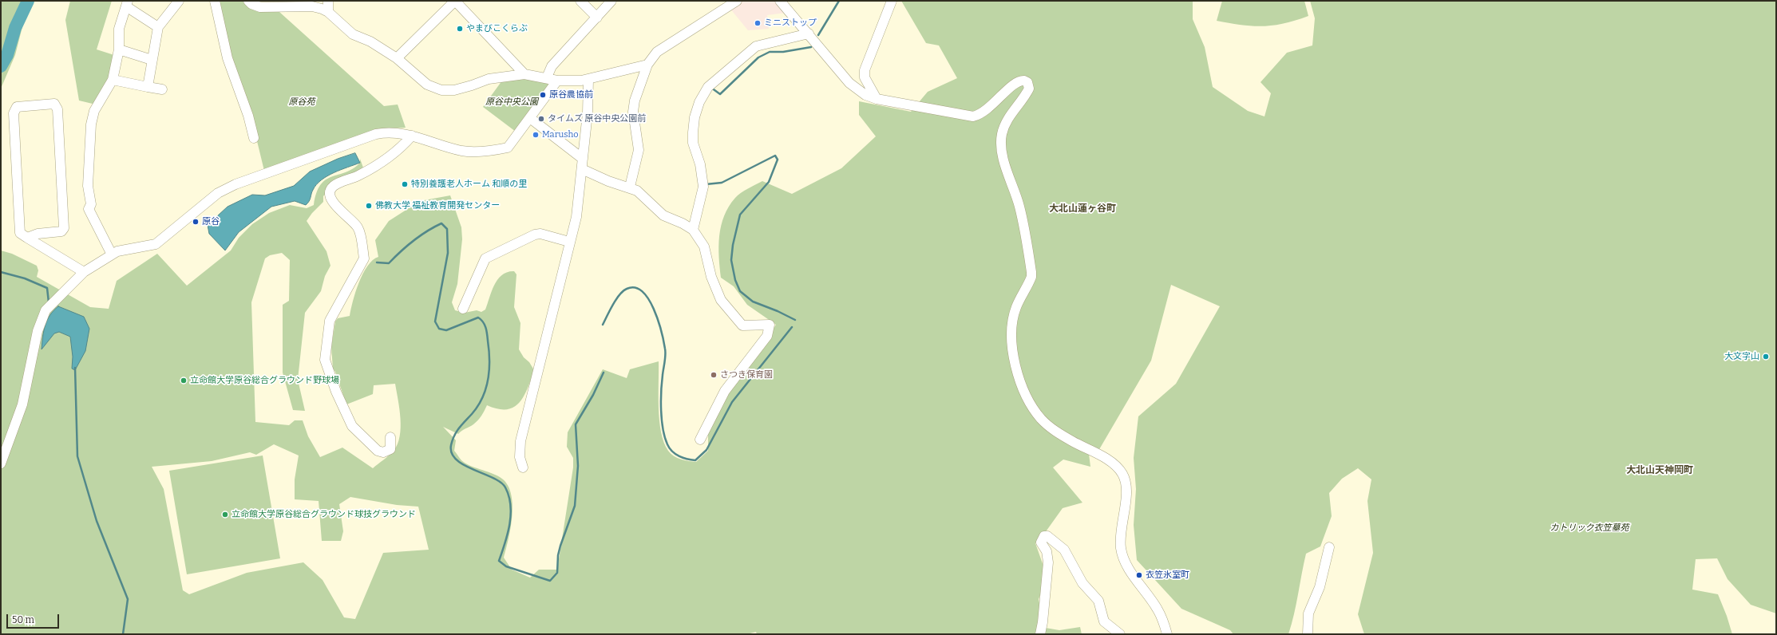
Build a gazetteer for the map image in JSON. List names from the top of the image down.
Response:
{
  "districts": ["大北山蓮ヶ谷町", "大北山天神岡町"],
  "parks": ["原谷苑", "原谷中央公園", "カトリック衣笠墓苑"],
  "places": [
    "ミニストップ",
    "やまびこくらぶ",
    "原谷農協前",
    "タイムズ 原谷中央公園前",
    "Marusho",
    "特別養護老人ホーム 和順の里",
    "佛教大学 福祉教育開発センター",
    "原谷",
    "大文字山",
    "さつき保育園",
    "立命館大学原谷総合グラウンド野球場",
    "立命館大学原谷総合グラウンド球技グラウンド",
    "衣笠氷室町"
  ],
  "scale_bar": "50 m"
}
